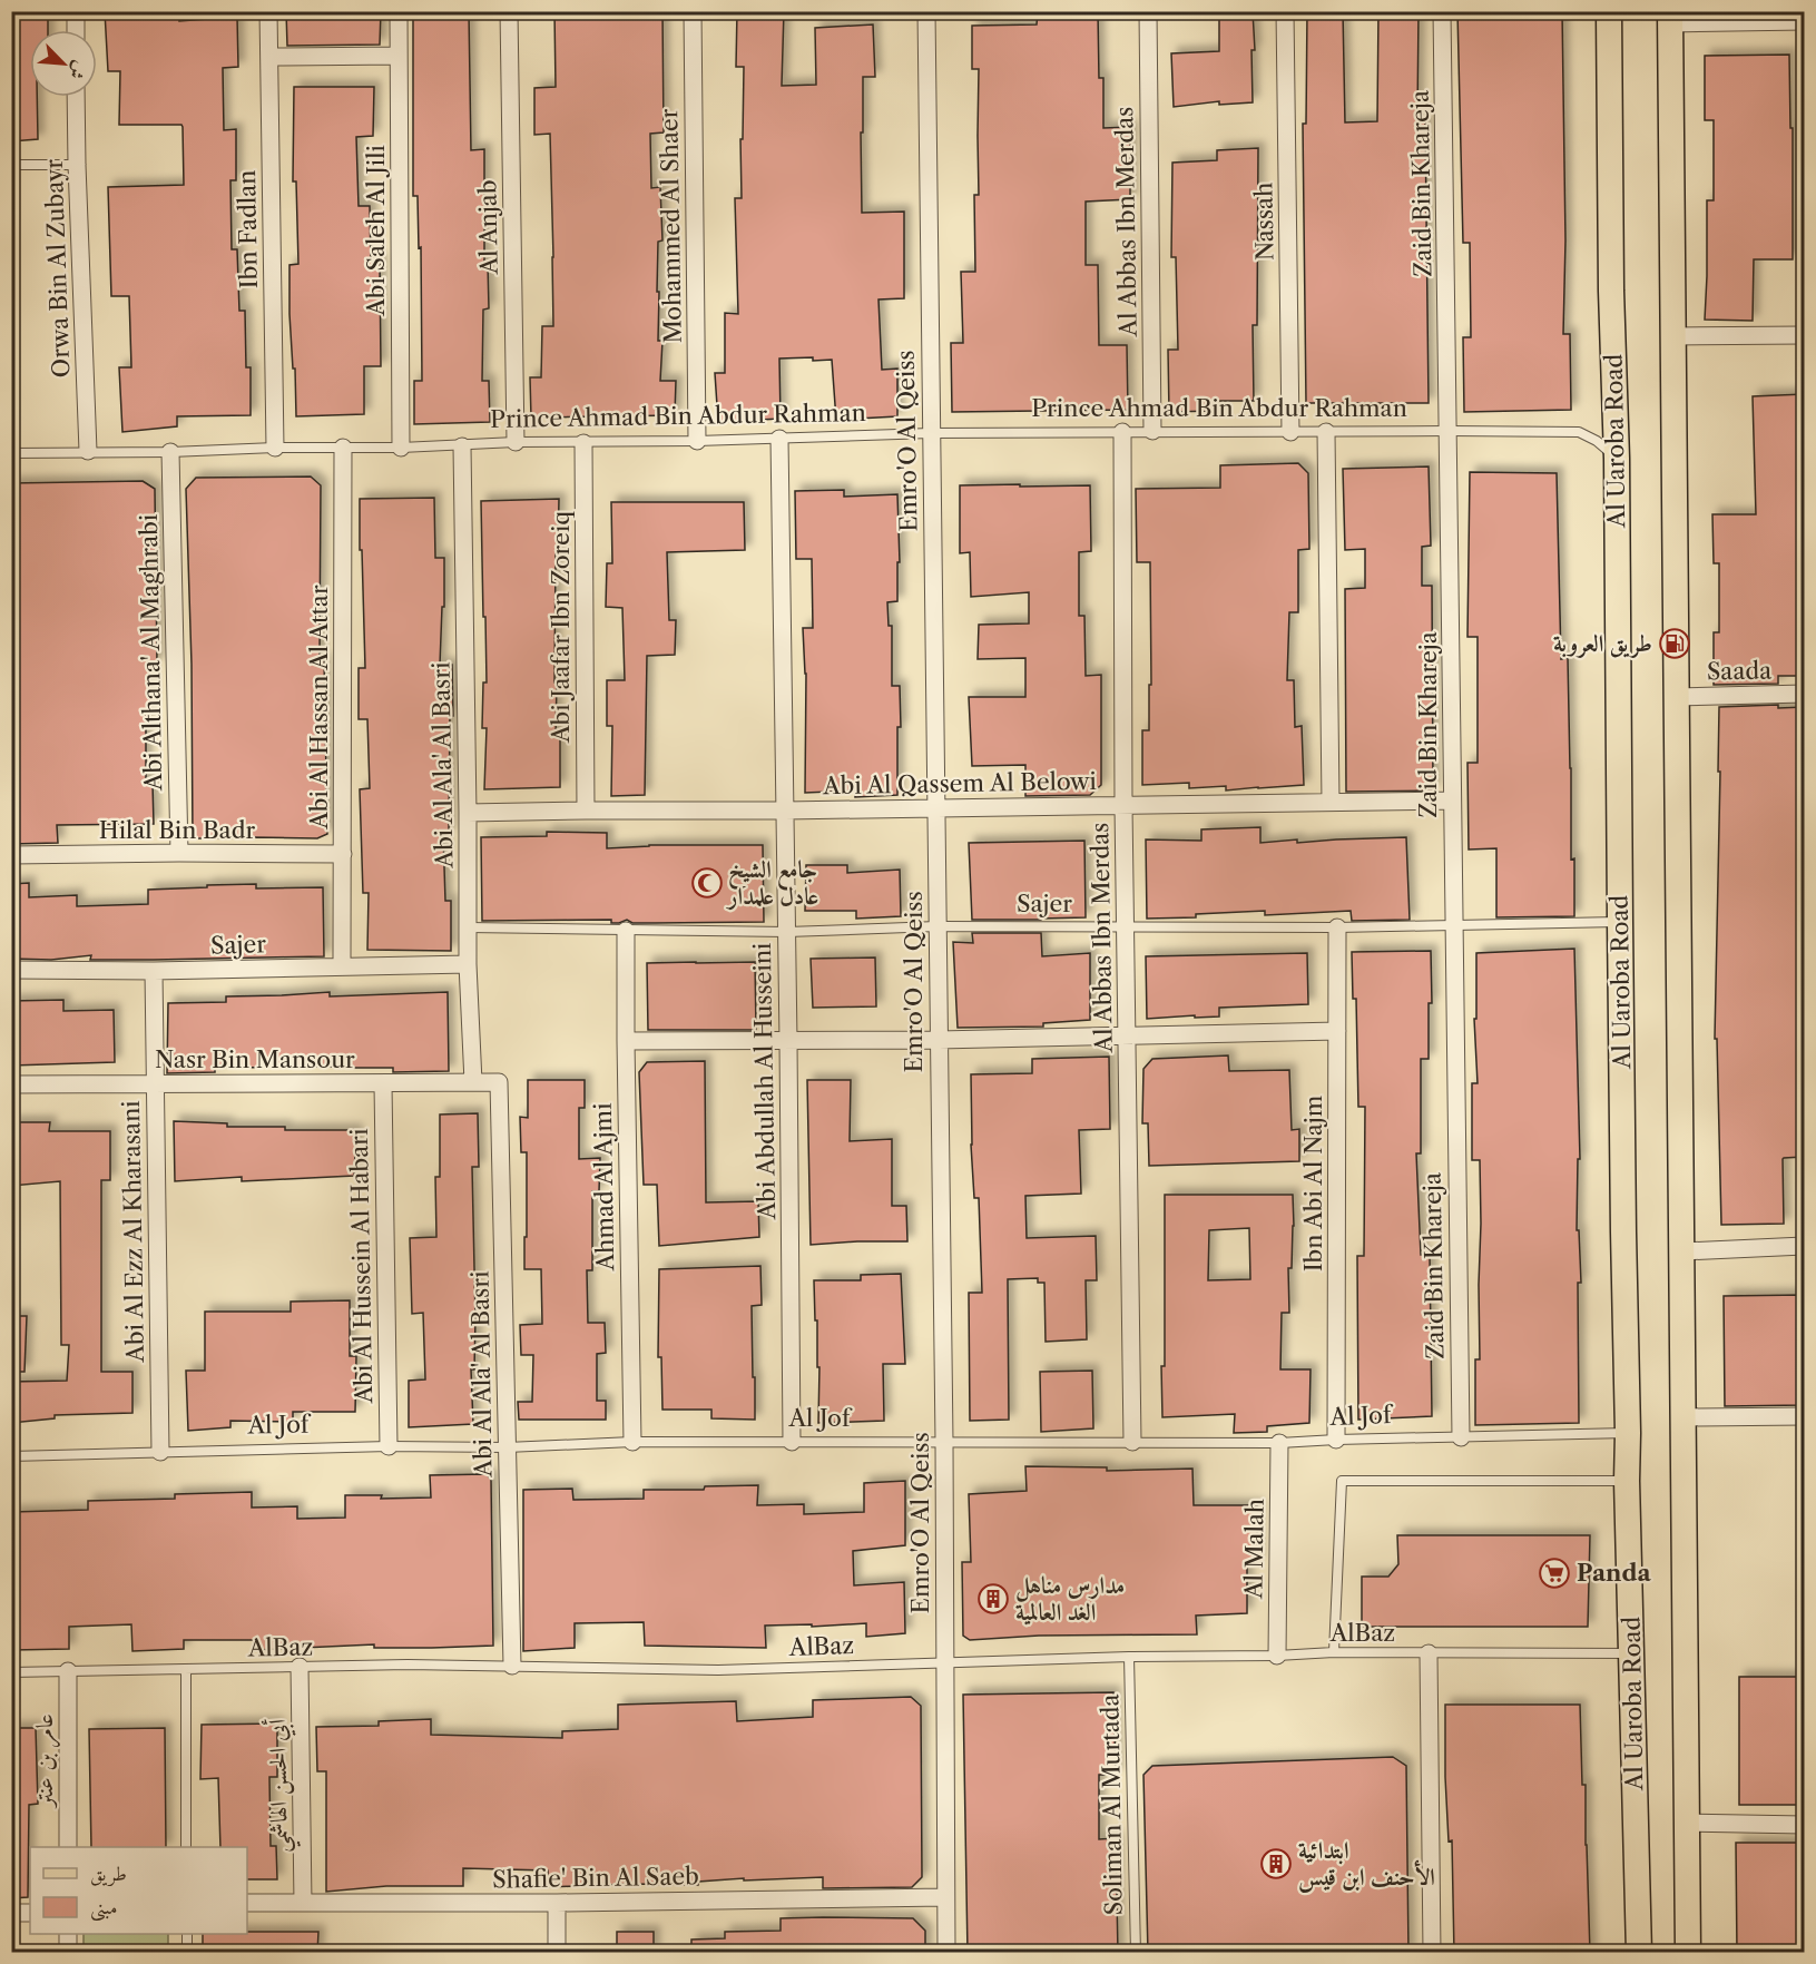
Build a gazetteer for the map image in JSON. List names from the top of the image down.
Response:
{
  "streets": {
    "main road": ["Al Uaroba Road"],
    "street": [
      "Zaid Bin Khareja",
      "Al Abbas Ibn Merdas",
      "Nassah",
      "Mohammed Al Shaer",
      "Al Anjab",
      "Ibn Fadlan",
      "Abi Saleh Al Jili",
      "Orwa Bin Al Zubayr",
      "Emro'O Al Qeiss",
      "Abi Jaafar Ibn Zoreiq",
      "Abi Althana' Al Maghrabi",
      "Saada",
      "Abi Al Hassan Al Attar",
      "Abi Al Ala' Al Basri",
      "Abi Al Qassem Al Belowi",
      "Hilal Bin Badr",
      "Sajer",
      "Nasr Bin Mansour",
      "Abi Abdullah Al Husseini",
      "Ibn Abi Al Najm",
      "Ahmad Al Ajmi",
      "Abi Al Ezz Al Kharasani",
      "Abi Al Hussein Al Habari",
      "Al Malah",
      "عامر بن عنتر",
      "أبي الحسن الهاشمي",
      "Shafie' Bin Al Saeb"
    ],
    "lane": [
      "Prince Ahmad Bin Abdur Rahman",
      "Al Jof",
      "AlBaz",
      "Soliman Al Murtada"
    ]
  },
  "crossings": [
    ["Zaid Bin Khareja", "Prince Ahmad Bin Abdur Rahman"],
    ["Zaid Bin Khareja", "Abi Al Qassem Al Belowi"],
    ["Zaid Bin Khareja", "Sajer"],
    ["Zaid Bin Khareja", "Al Jof"],
    ["Al Abbas Ibn Merdas", "Prince Ahmad Bin Abdur Rahman"],
    ["Al Abbas Ibn Merdas", "Abi Al Qassem Al Belowi"],
    ["Al Abbas Ibn Merdas", "Sajer"],
    ["Al Abbas Ibn Merdas", "Al Jof"],
    ["Nassah", "Prince Ahmad Bin Abdur Rahman"],
    ["Mohammed Al Shaer", "Prince Ahmad Bin Abdur Rahman"],
    ["Al Anjab", "Prince Ahmad Bin Abdur Rahman"],
    ["Ibn Fadlan", "Prince Ahmad Bin Abdur Rahman"],
    ["Abi Saleh Al Jili", "Prince Ahmad Bin Abdur Rahman"],
    ["Orwa Bin Al Zubayr", "Prince Ahmad Bin Abdur Rahman"],
    ["Prince Ahmad Bin Abdur Rahman", "Emro'O Al Qeiss"],
    ["Prince Ahmad Bin Abdur Rahman", "Al Uaroba Road"],
    ["Prince Ahmad Bin Abdur Rahman", "Abi Jaafar Ibn Zoreiq"],
    ["Prince Ahmad Bin Abdur Rahman", "Abi Althana' Al Maghrabi"],
    ["Prince Ahmad Bin Abdur Rahman", "Abi Al Hassan Al Attar"],
    ["Prince Ahmad Bin Abdur Rahman", "Abi Al Ala' Al Basri"],
    ["Prince Ahmad Bin Abdur Rahman", "Abi Abdullah Al Husseini"],
    ["Emro'O Al Qeiss", "Abi Al Qassem Al Belowi"],
    ["Emro'O Al Qeiss", "Sajer"],
    ["Emro'O Al Qeiss", "Al Jof"],
    ["Emro'O Al Qeiss", "AlBaz"],
    ["Emro'O Al Qeiss", "Shafie' Bin Al Saeb"],
    ["Al Uaroba Road", "Sajer"],
    ["Al Uaroba Road", "Al Jof"],
    ["Al Uaroba Road", "AlBaz"],
    ["Abi Jaafar Ibn Zoreiq", "Abi Al Qassem Al Belowi"],
    ["Abi Althana' Al Maghrabi", "Hilal Bin Badr"],
    ["Abi Al Hassan Al Attar", "Hilal Bin Badr"],
    ["Abi Al Hassan Al Attar", "Sajer"],
    ["Abi Al Ala' Al Basri", "Abi Al Qassem Al Belowi"],
    ["Abi Al Ala' Al Basri", "Sajer"],
    ["Abi Al Ala' Al Basri", "Nasr Bin Mansour"],
    ["Abi Al Ala' Al Basri", "Al Jof"],
    ["Abi Al Ala' Al Basri", "AlBaz"],
    ["Abi Al Qassem Al Belowi", "Abi Abdullah Al Husseini"],
    ["Sajer", "Abi Abdullah Al Husseini"],
    ["Sajer", "Ibn Abi Al Najm"],
    ["Sajer", "Ahmad Al Ajmi"],
    ["Sajer", "Abi Al Ezz Al Kharasani"],
    ["Nasr Bin Mansour", "Abi Al Ezz Al Kharasani"],
    ["Nasr Bin Mansour", "Abi Al Hussein Al Habari"],
    ["Abi Abdullah Al Husseini", "Al Jof"],
    ["Ibn Abi Al Najm", "Al Jof"],
    ["Ahmad Al Ajmi", "Al Jof"],
    ["Abi Al Ezz Al Kharasani", "Al Jof"],
    ["Abi Al Hussein Al Habari", "Al Jof"],
    ["Al Jof", "Al Malah"],
    ["Al Malah", "AlBaz"],
    ["AlBaz", "عامر بن عنتر"],
    ["AlBaz", "أبي الحسن الهاشمي"],
    ["AlBaz", "Soliman Al Murtada"],
    ["أبي الحسن الهاشمي", "Shafie' Bin Al Saeb"]
  ],
  "places": {
    "fuel station": ["طريق العروبة"],
    "mosque": ["جامع الشيخ عادل علمدار"],
    "supermarket": ["Panda"],
    "building": ["مدارس مناهل الغد العالمية", "ابتدائية الأحنف ابن قيس"]
  },
  "legend": ["طريق", "مبنى"],
  "north": "bottom right"
}
